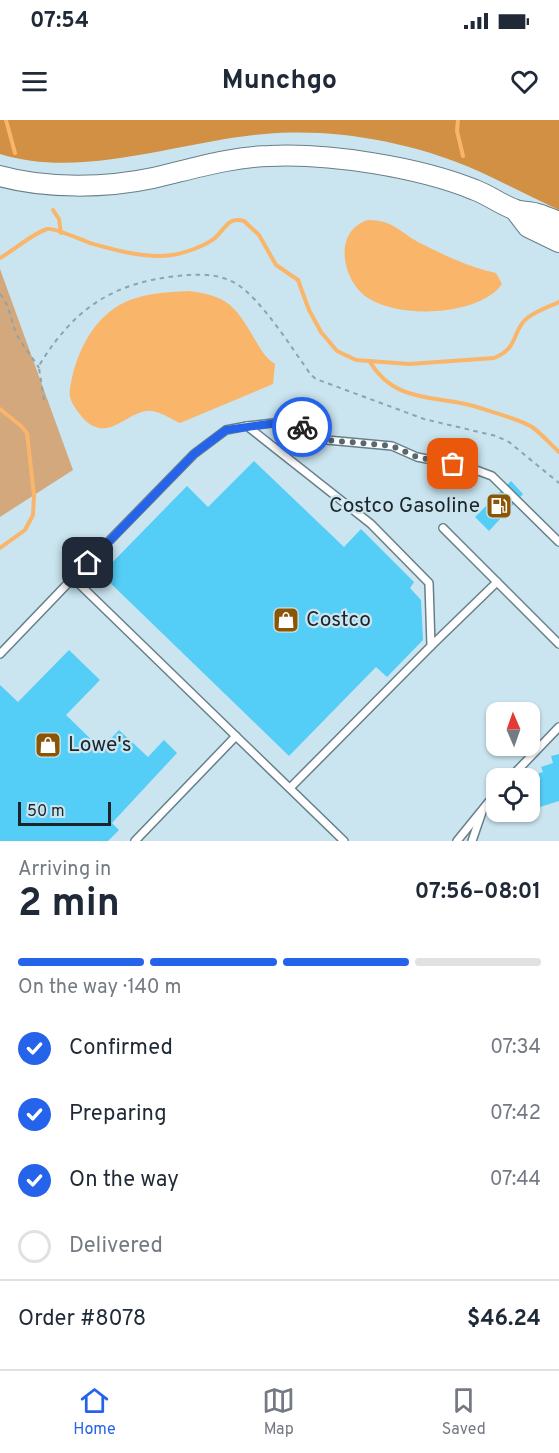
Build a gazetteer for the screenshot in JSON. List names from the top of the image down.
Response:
{
  "places": {
    "fuel station": ["Costco Gasoline"],
    "shop": ["Costco", "Lowe's"]
  },
  "scale_bar": "50 m",
  "north": "top",
  "page": {
    "status": "07:54",
    "header": "Munchgo",
    "scale": "50 m",
    "heading": ["2 min", "Arriving in", "07:56–08:01"],
    "panel": ["Order #8078", "$46.24"],
    "bar": "On the way · 140 m",
    "list": [
      ["Confirmed", "07:34"],
      ["Preparing", "07:42"],
      ["On the way", "07:44"],
      "Delivered"
    ],
    "tabs": ["Home", "Map", "Saved"]
  }
}
